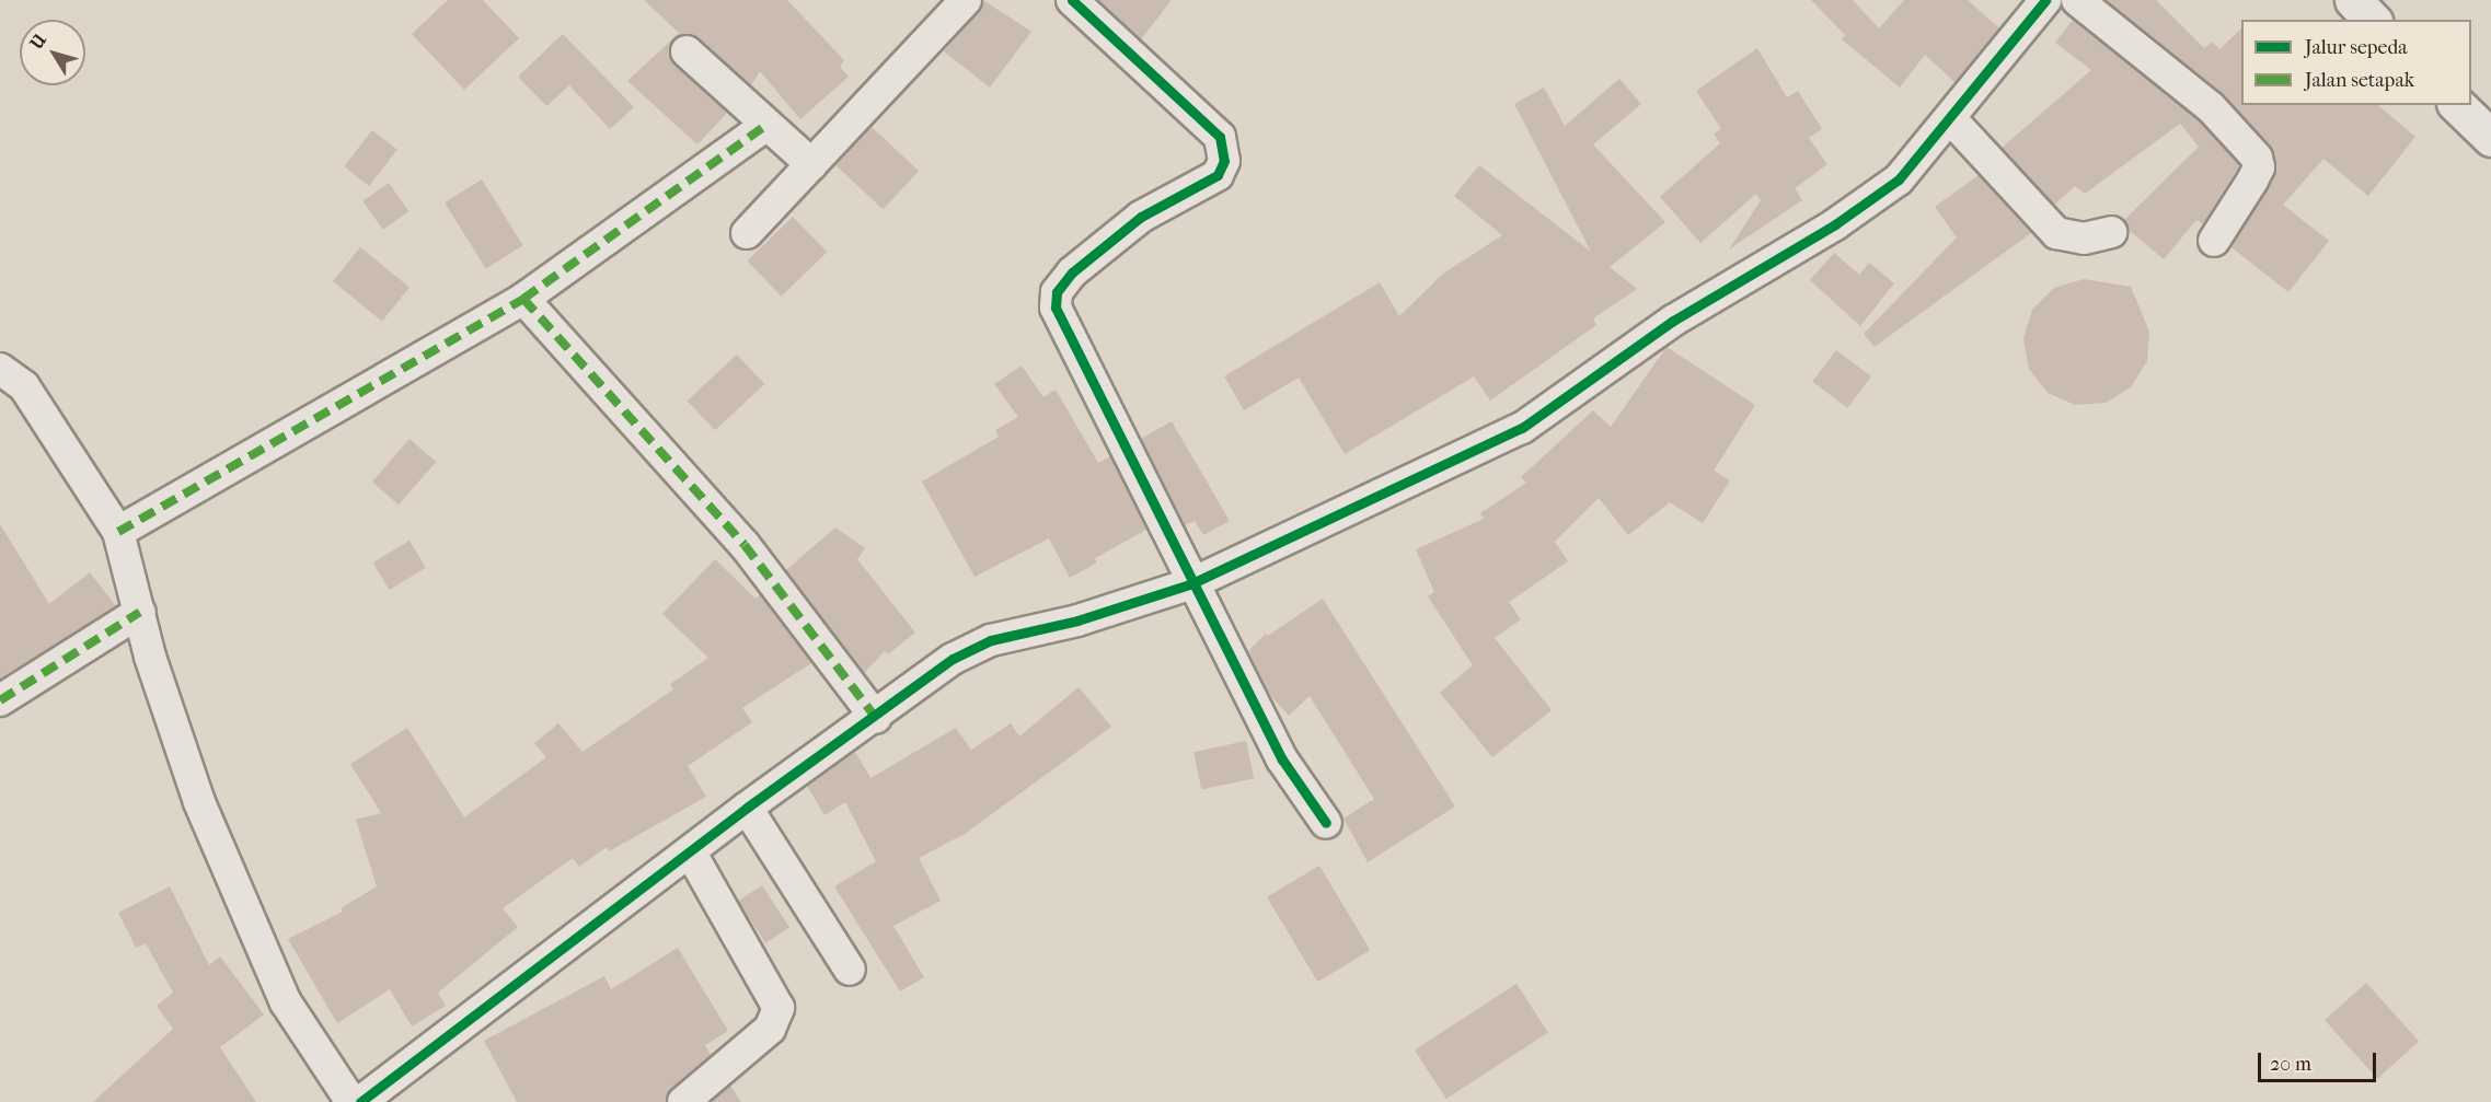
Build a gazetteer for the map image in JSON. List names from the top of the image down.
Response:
{
  "legend": ["Jalur sepeda", "Jalan setapak"],
  "scale_bar": "20 m",
  "north": "top left"
}
